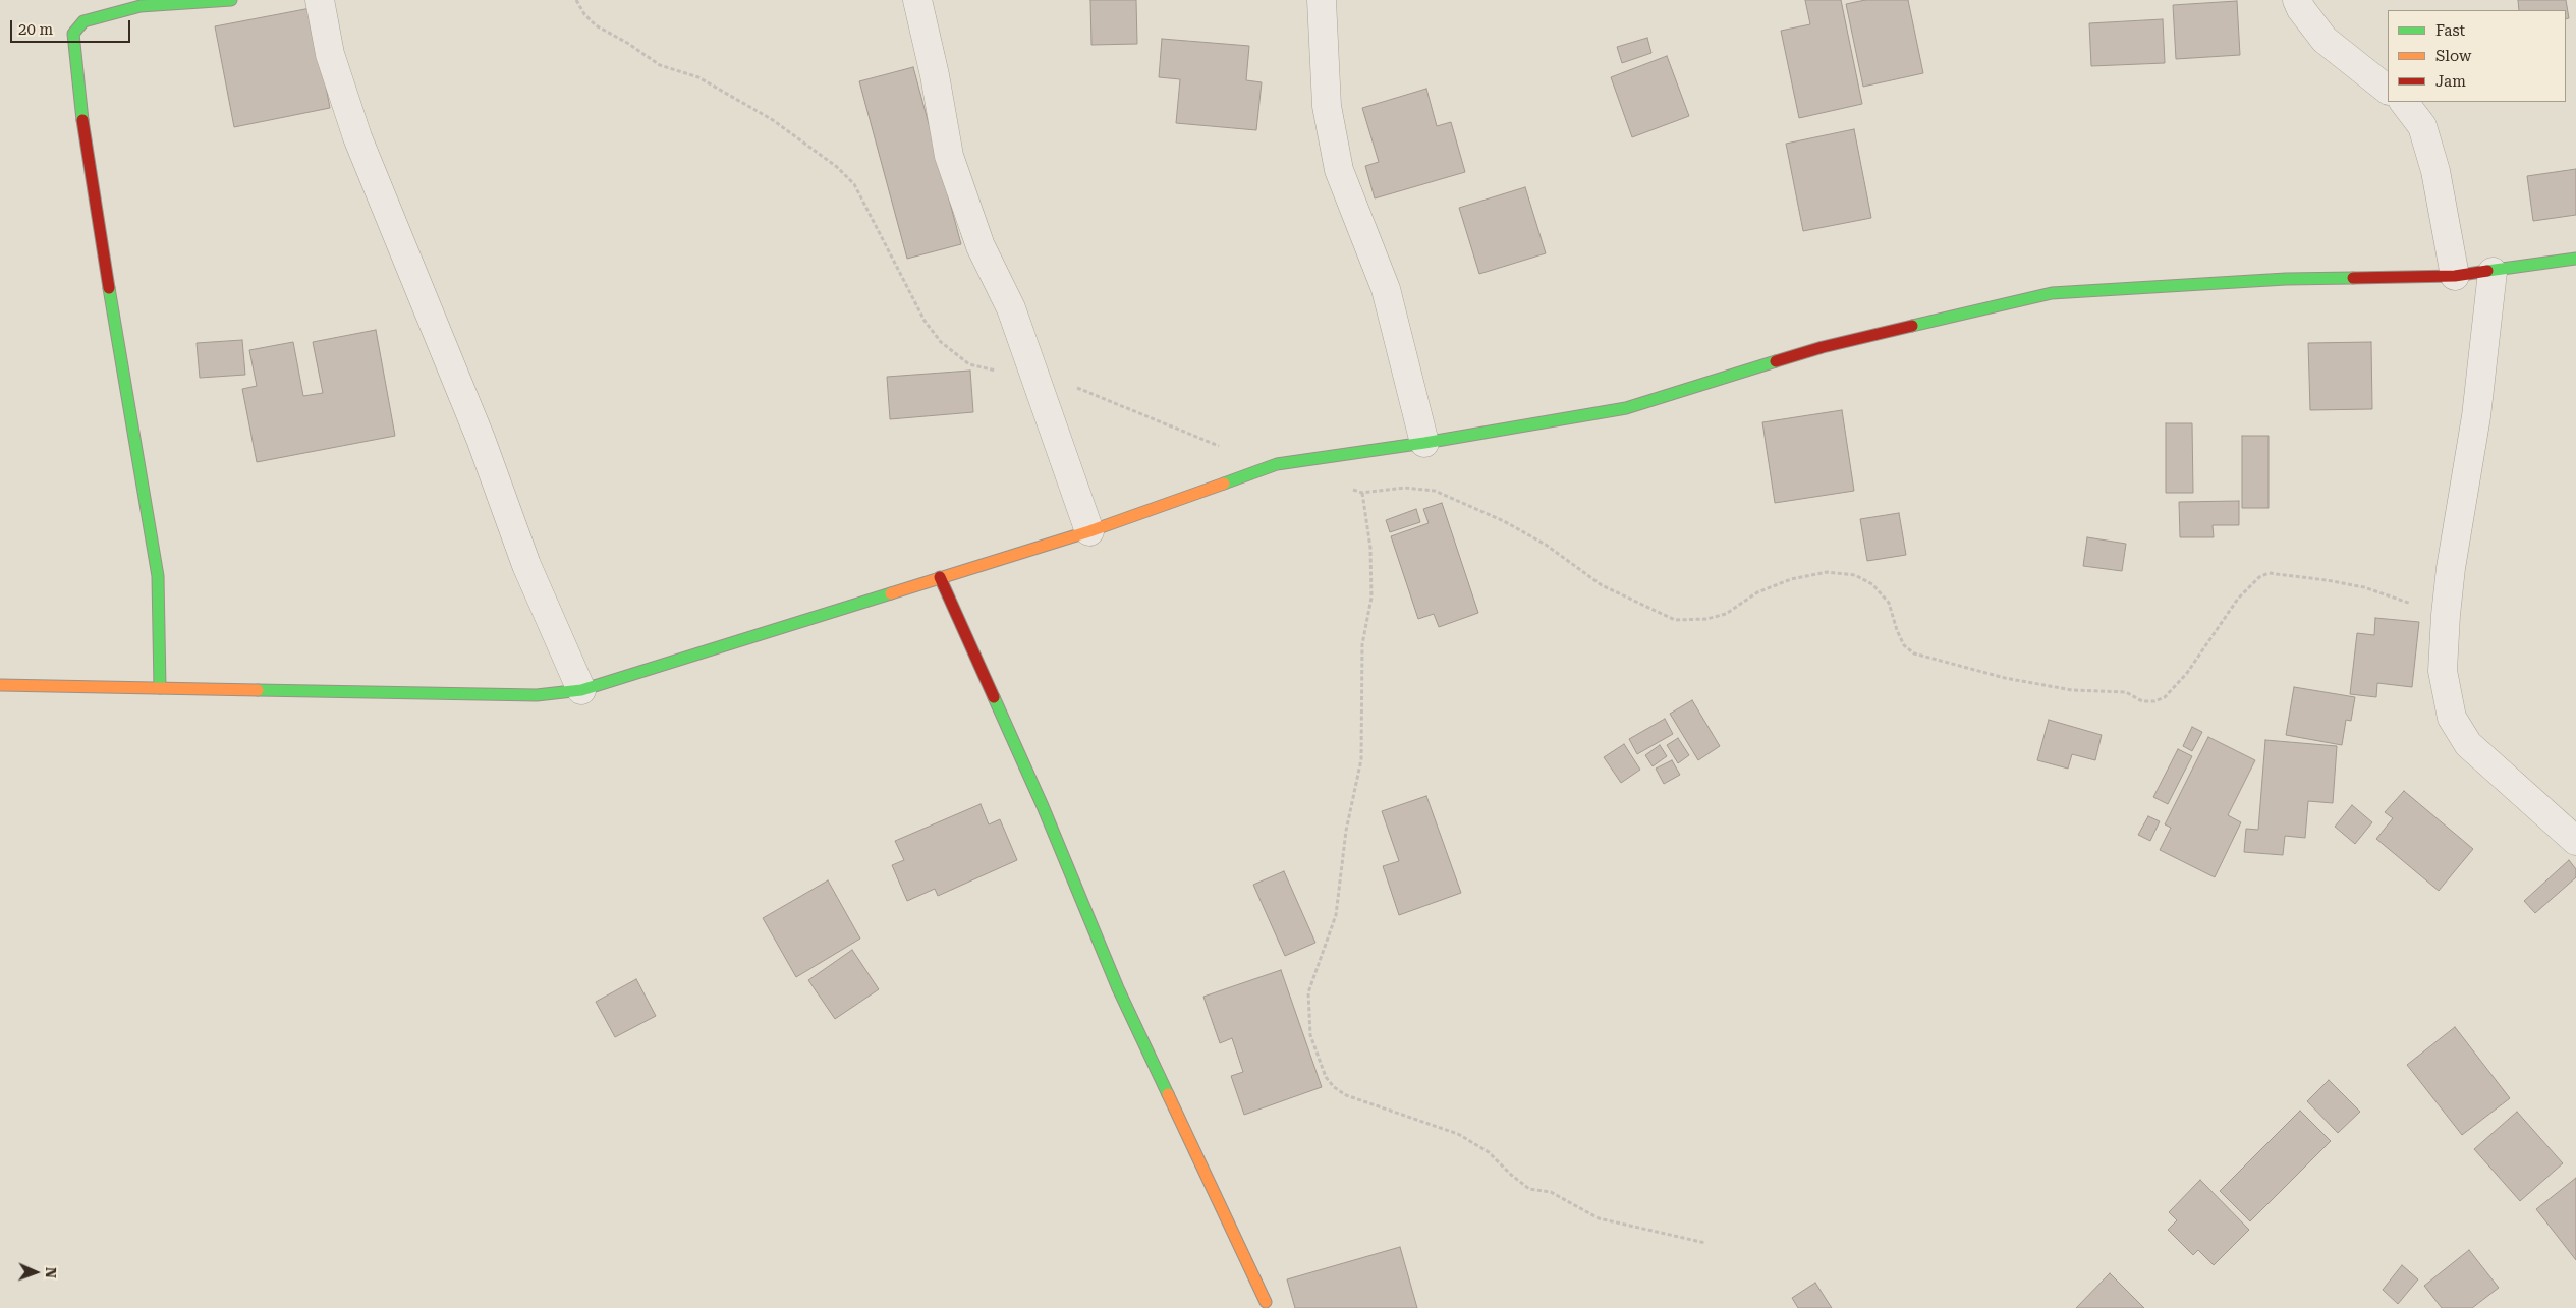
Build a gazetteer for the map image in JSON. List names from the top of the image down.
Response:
{
  "legend": ["Fast", "Slow", "Jam"],
  "scale_bar": "20 m",
  "north": "right"
}
